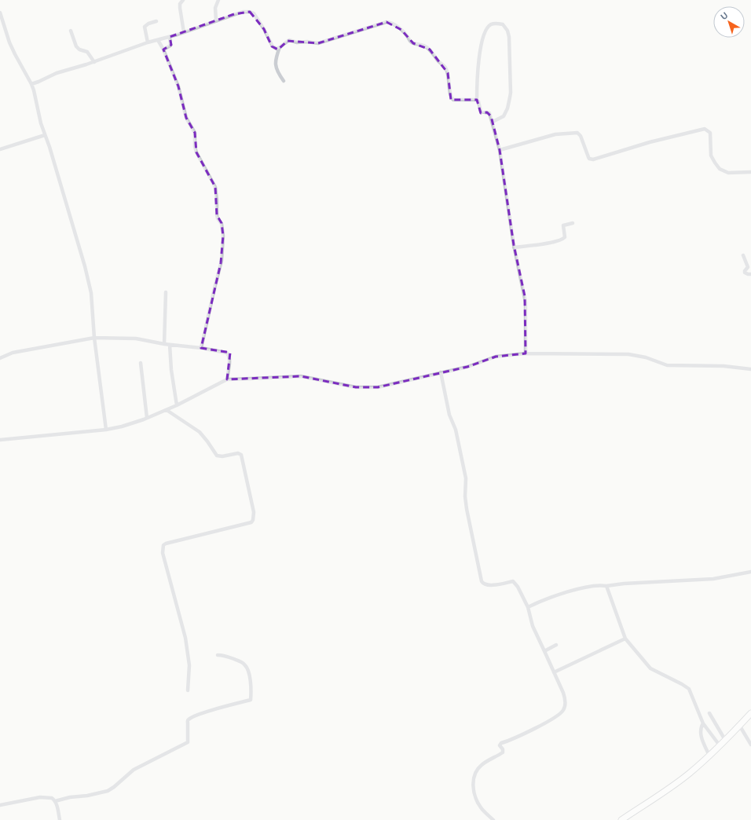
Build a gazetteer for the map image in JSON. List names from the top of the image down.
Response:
{
  "north": "top left"
}
